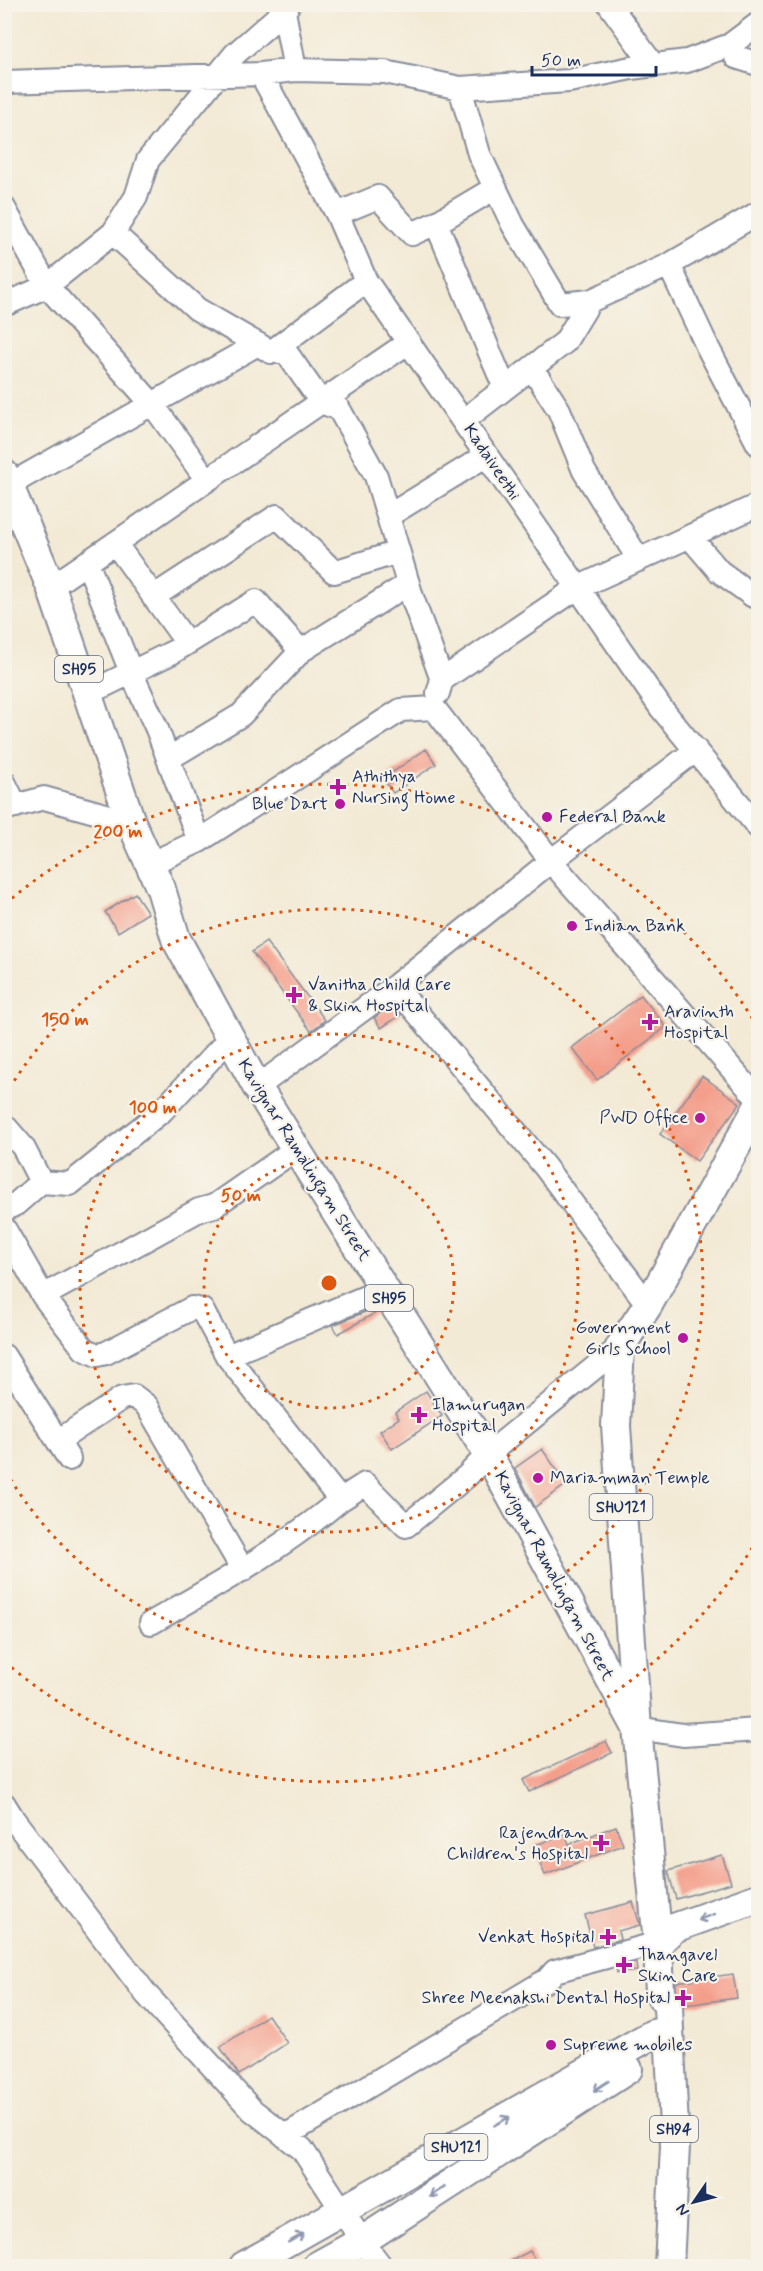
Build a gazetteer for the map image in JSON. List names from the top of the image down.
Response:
{
  "streets": {
    "main road": [
      "SH95",
      "Kavignar Ramalingam Street",
      "SHU121",
      "SH94"
    ],
    "street": ["Kadaiveethi"]
  },
  "crossings": [
    ["SH95", "Kavignar Ramalingam Street"],
    ["Kavignar Ramalingam Street", "SHU121"],
    ["SHU121", "SH94"]
  ],
  "places": {
    "health": [
      "Athithya Nursing Home",
      "Vanitha Child Care & Skin Hospital",
      "Aravinth Hospital",
      "Ilamurugan Hospital",
      "Rajendran Children's Hospital",
      "Venkat Hospital",
      "Thangavel Skin Care",
      "Shree Meenakshi Dental Hospital"
    ],
    "other": [
      "Blue Dart",
      "Federal Bank",
      "Indian Bank",
      "PWD Office",
      "Government Girls School",
      "Mariamman Temple",
      "Supreme mobiles"
    ]
  },
  "scale_bar": "50 m",
  "north": "bottom left",
  "rings": [
    "200 m",
    "150 m",
    "100 m",
    "50 m"
  ]
}
